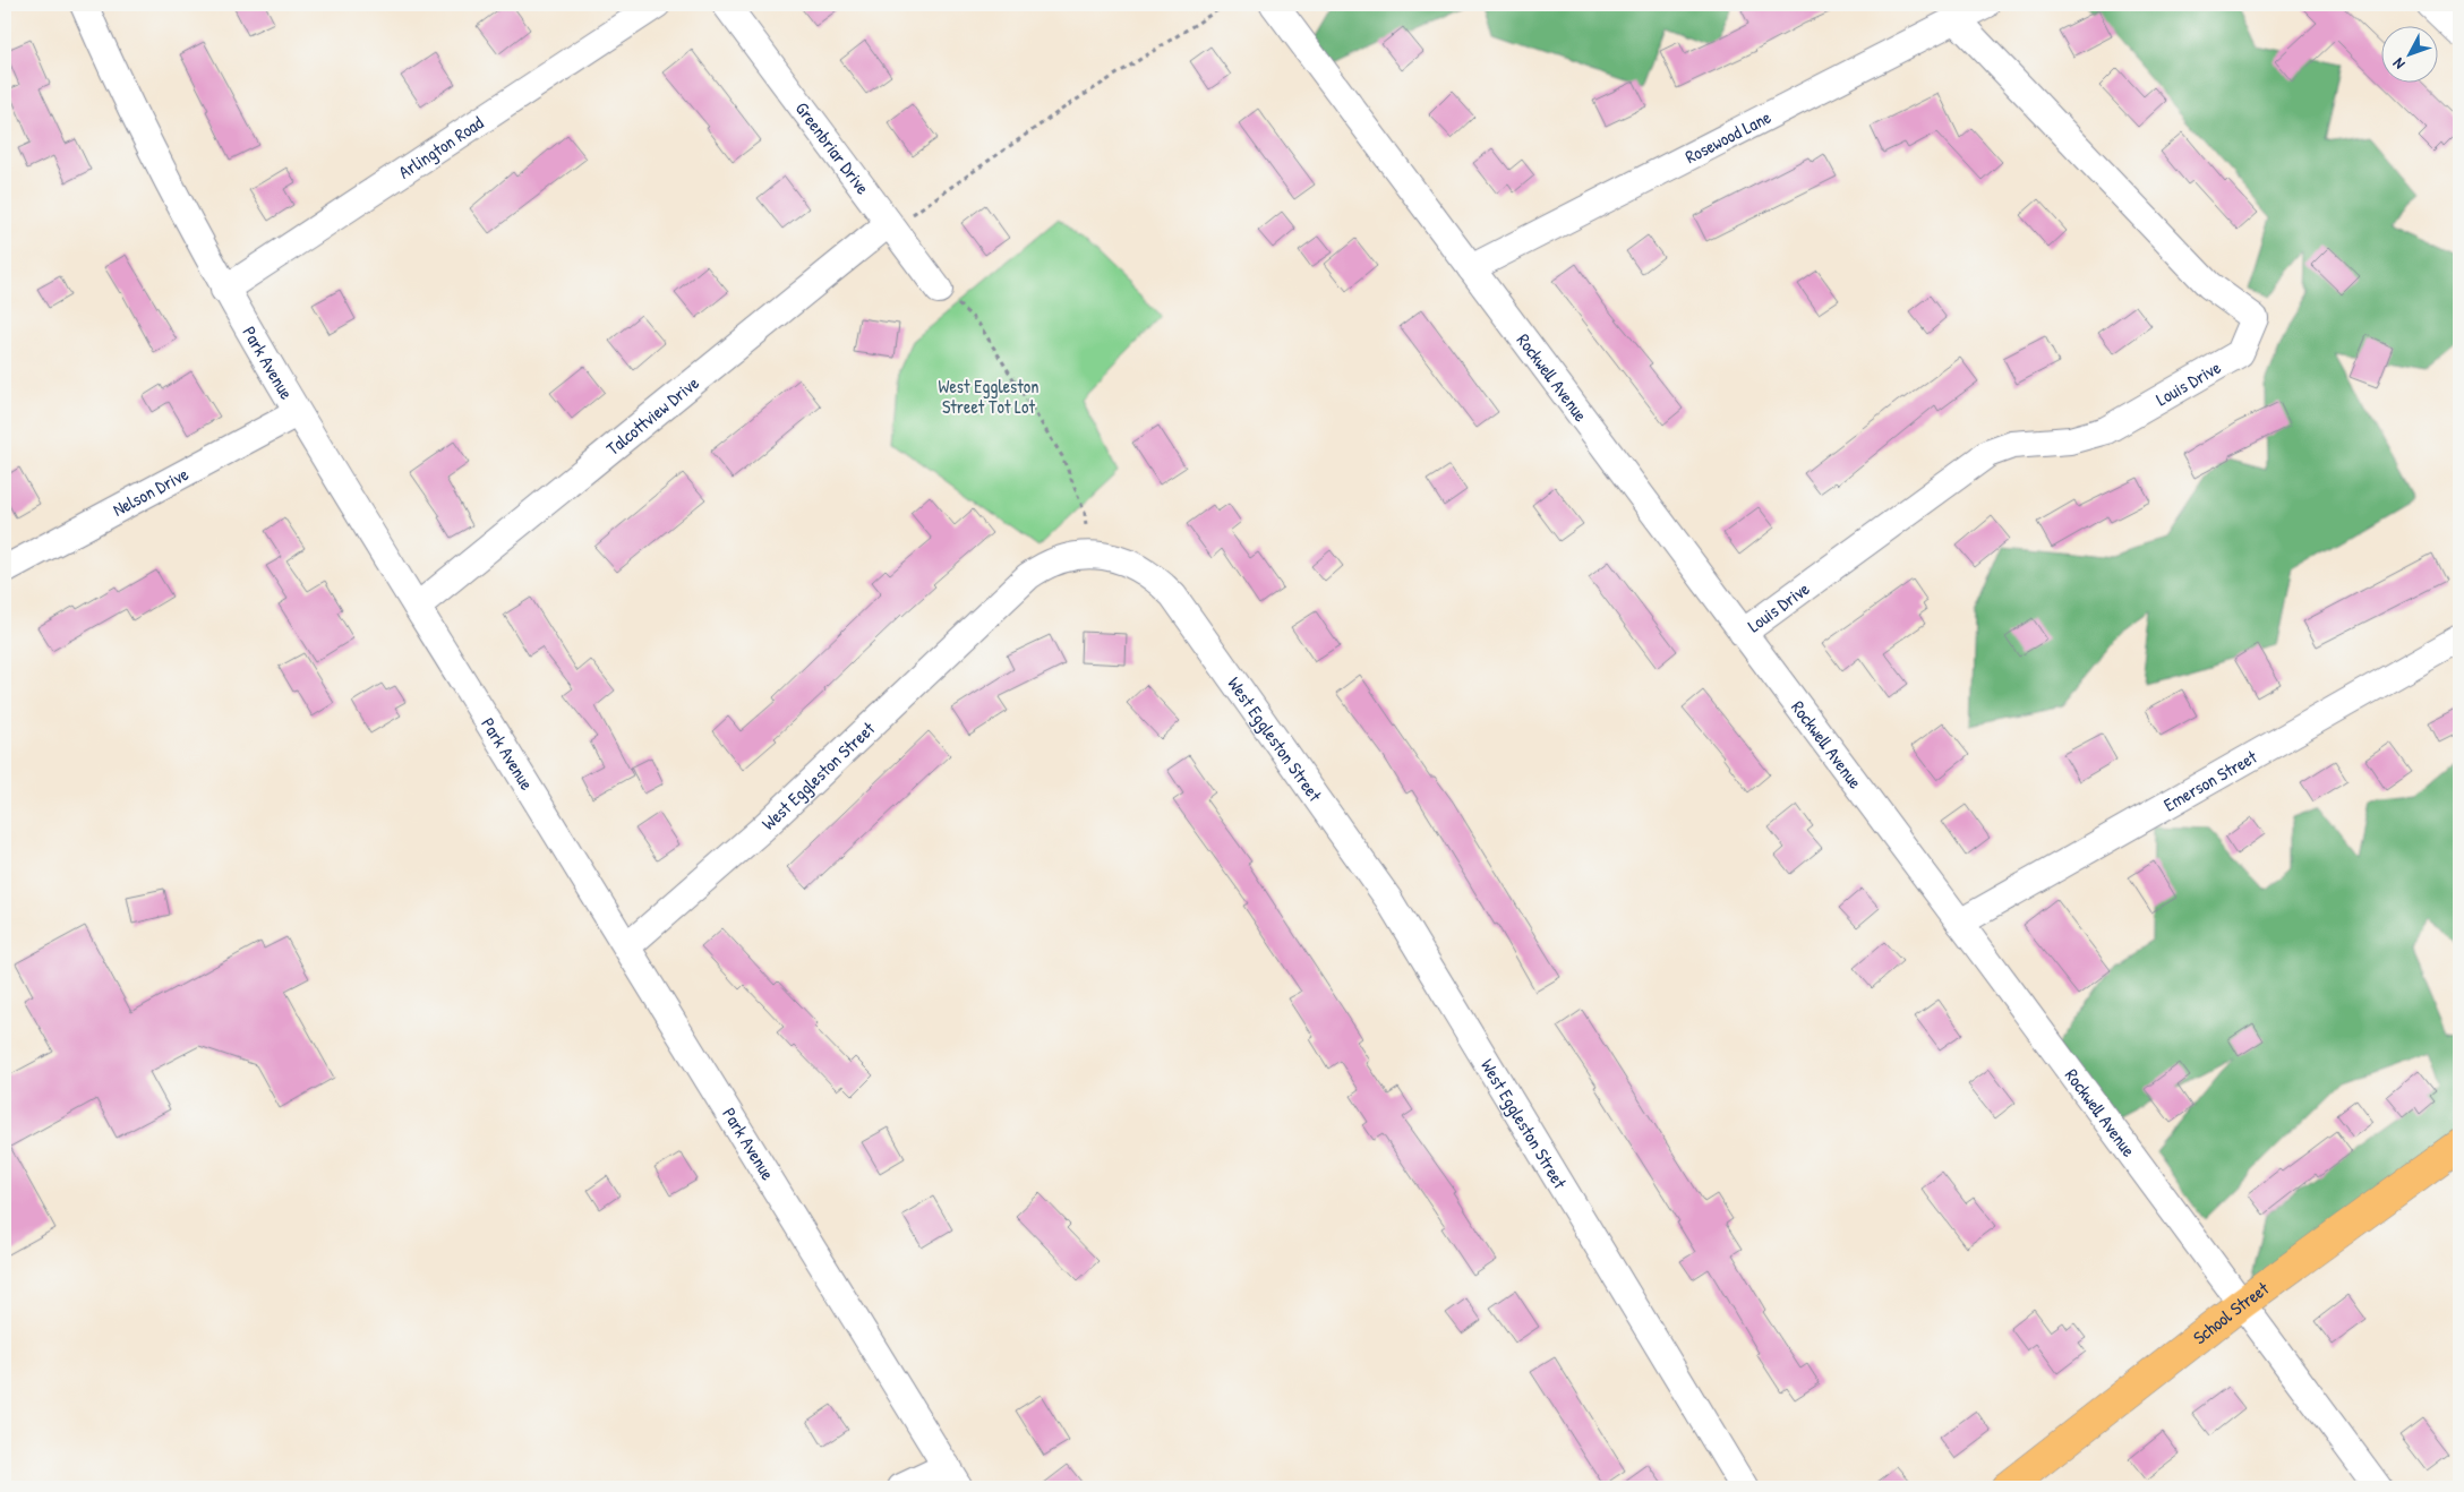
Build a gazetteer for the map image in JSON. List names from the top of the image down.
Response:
{
  "streets": {
    "main road": ["School Street"],
    "street": [
      "Rosewood Lane",
      "Arlington Road",
      "Greenbriar Drive",
      "Park Avenue",
      "Rockwell Avenue",
      "Louis Drive",
      "Talcottview Drive",
      "Nelson Drive",
      "West Eggleston Street",
      "Emerson Street"
    ]
  },
  "crossings": [
    ["Rosewood Lane", "Rockwell Avenue"],
    ["Rosewood Lane", "Louis Drive"],
    ["Arlington Road", "Park Avenue"],
    ["Greenbriar Drive", "Talcottview Drive"],
    ["Park Avenue", "Talcottview Drive"],
    ["Park Avenue", "Nelson Drive"],
    ["Park Avenue", "West Eggleston Street"],
    ["Rockwell Avenue", "Louis Drive"],
    ["Rockwell Avenue", "Emerson Street"],
    ["Rockwell Avenue", "School Street"]
  ],
  "parks": ["West Eggleston Street Tot Lot"],
  "north": "bottom left"
}
